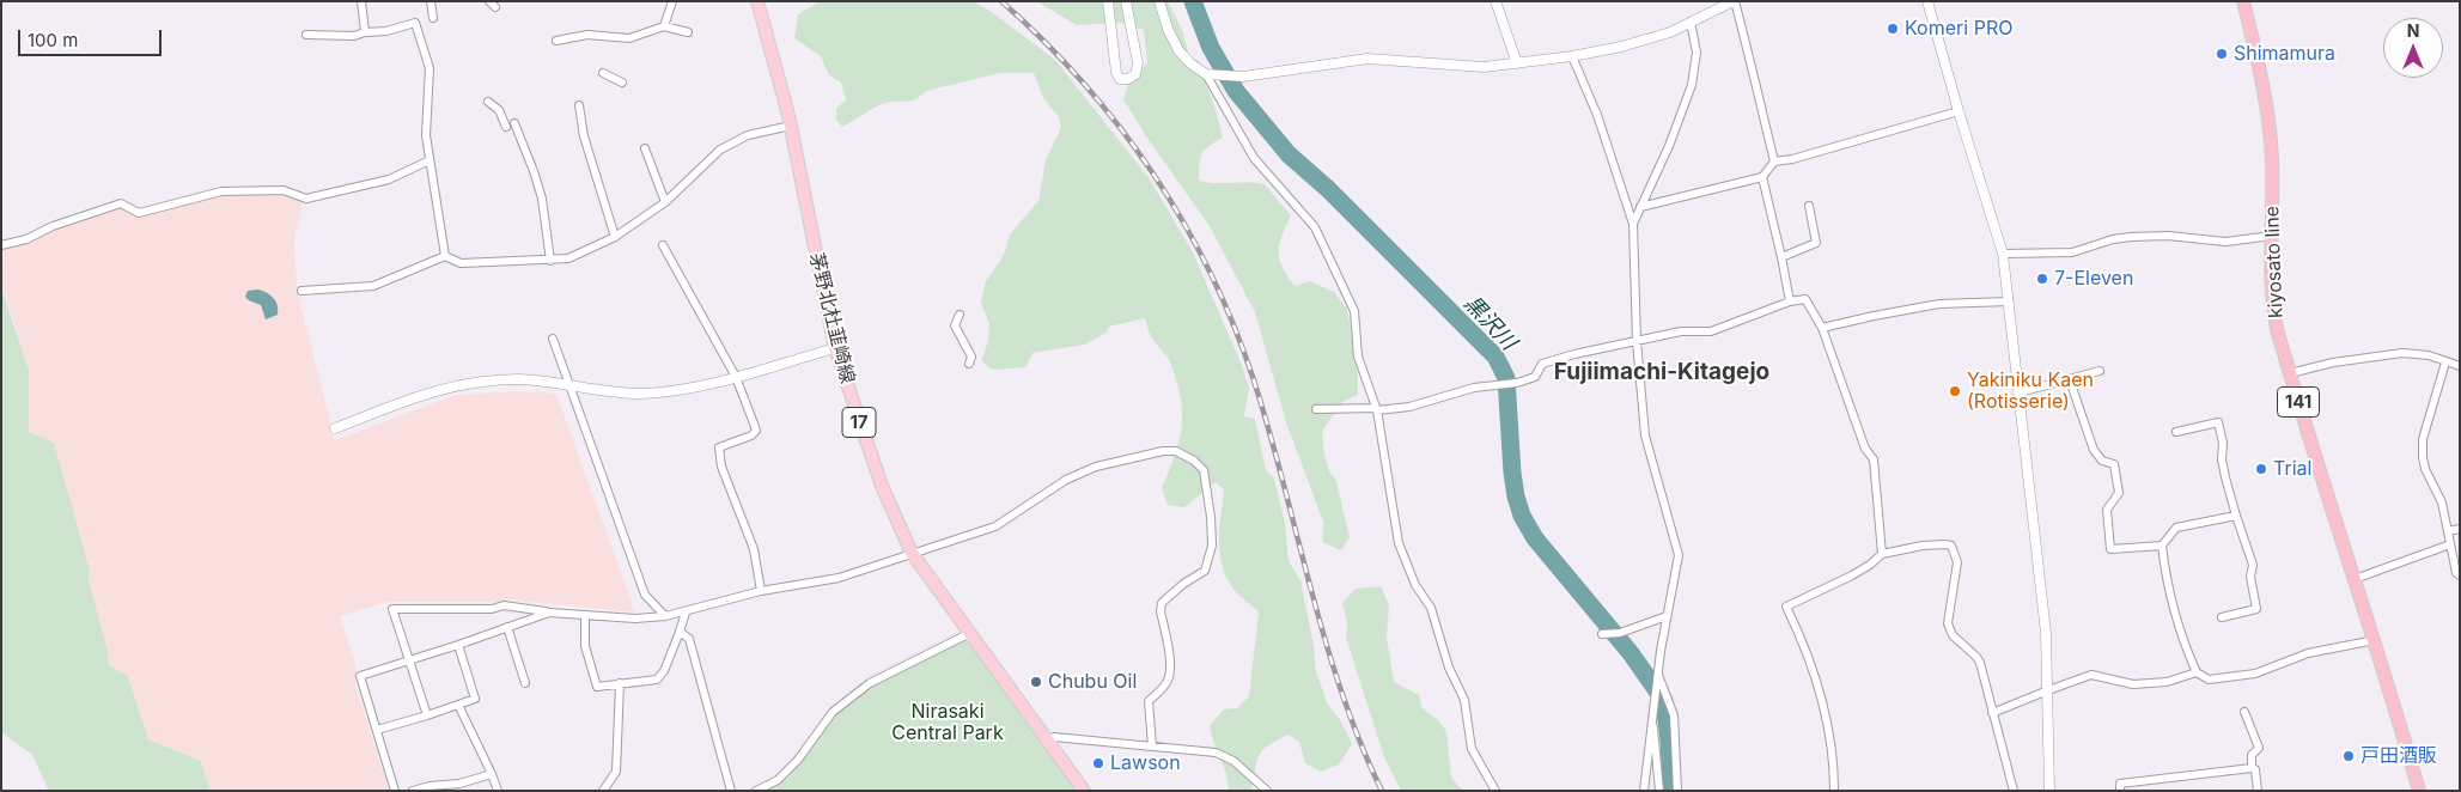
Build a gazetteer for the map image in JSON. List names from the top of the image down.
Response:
{
  "streets": {
    "highway": ["kiyosato line", "141"],
    "main road": ["茅野北杜韮崎線", "17"]
  },
  "districts": ["Fujiimachi-Kitagejo"],
  "water": ["黒沢川"],
  "parks": ["Nirasaki Central Park"],
  "places": [
    "Komeri PRO",
    "Shimamura",
    "7-Eleven",
    "Yakiniku Kaen (Rotisserie)",
    "Trial",
    "Chubu Oil",
    "戸田酒販",
    "Lawson"
  ],
  "scale_bar": "100 m",
  "north": "top"
}
